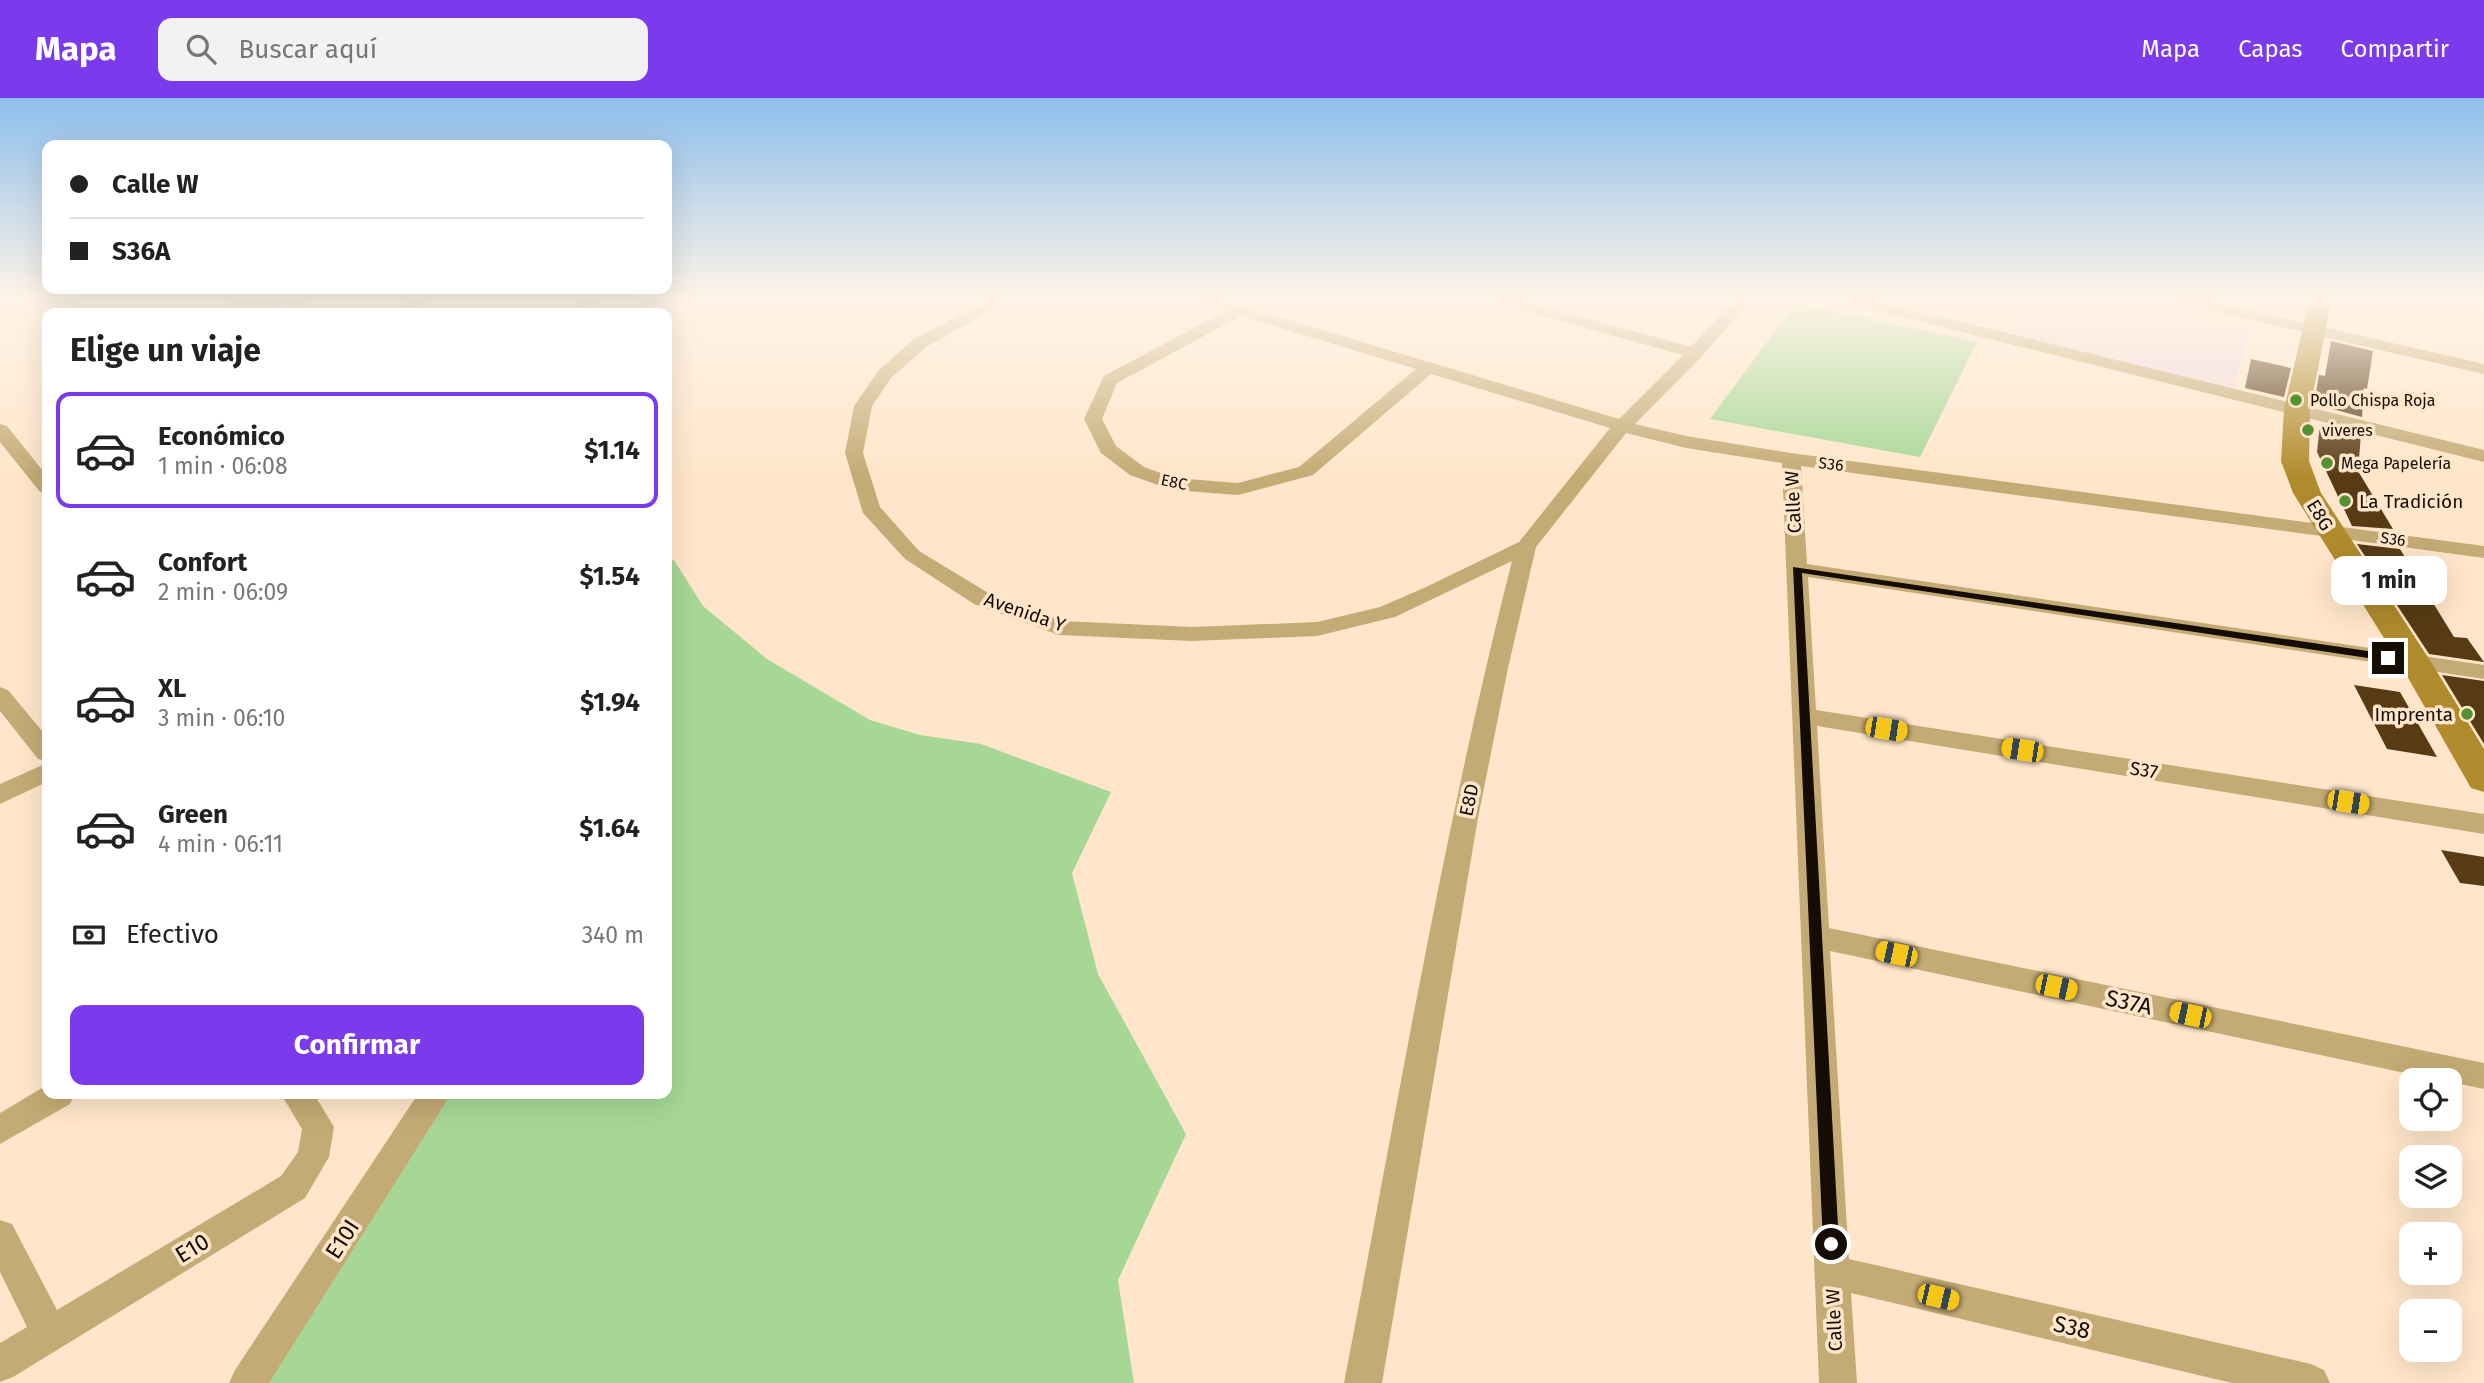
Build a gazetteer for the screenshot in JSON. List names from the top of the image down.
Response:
{
  "streets": {
    "street": [
      "S36",
      "E8C",
      "Calle W",
      "E8G",
      "Avenida Y",
      "S37",
      "E8D",
      "S37A",
      "E10I",
      "E10",
      "S38"
    ]
  },
  "crossings": [
    ["S36", "E8C"],
    ["S36", "Calle W"],
    ["S36", "E8G"],
    ["S36", "E8D"],
    ["Calle W", "S37"],
    ["Calle W", "S37A"],
    ["Calle W", "S38"],
    ["Avenida Y", "E8D"]
  ],
  "places": [
    "Pollo Chispa Roja",
    "viveres",
    "Mega Papelería",
    "La Tradición",
    "Imprenta"
  ],
  "page": {
    "header": "Mapa",
    "search": "Buscar aquí",
    "nav": ["Mapa", "Capas", "Compartir"],
    "banner": ["Calle W", "S36A"],
    "heading": "Elige un viaje",
    "list": [
      {
        "name": "Económico",
        "note": "1 min · 06:08",
        "value": "$1.14"
      },
      {
        "name": "Confort",
        "note": "2 min · 06:09",
        "value": "$1.54"
      },
      {
        "name": "XL",
        "note": "3 min · 06:10",
        "value": "$1.94"
      },
      {
        "name": "Green",
        "note": "4 min · 06:11",
        "value": "$1.64"
      }
    ],
    "bubble": "1 min",
    "pay": ["Efectivo", "340 m"],
    "buttons": "Confirmar",
    "map_buttons": ["+", "−"]
  }
}
